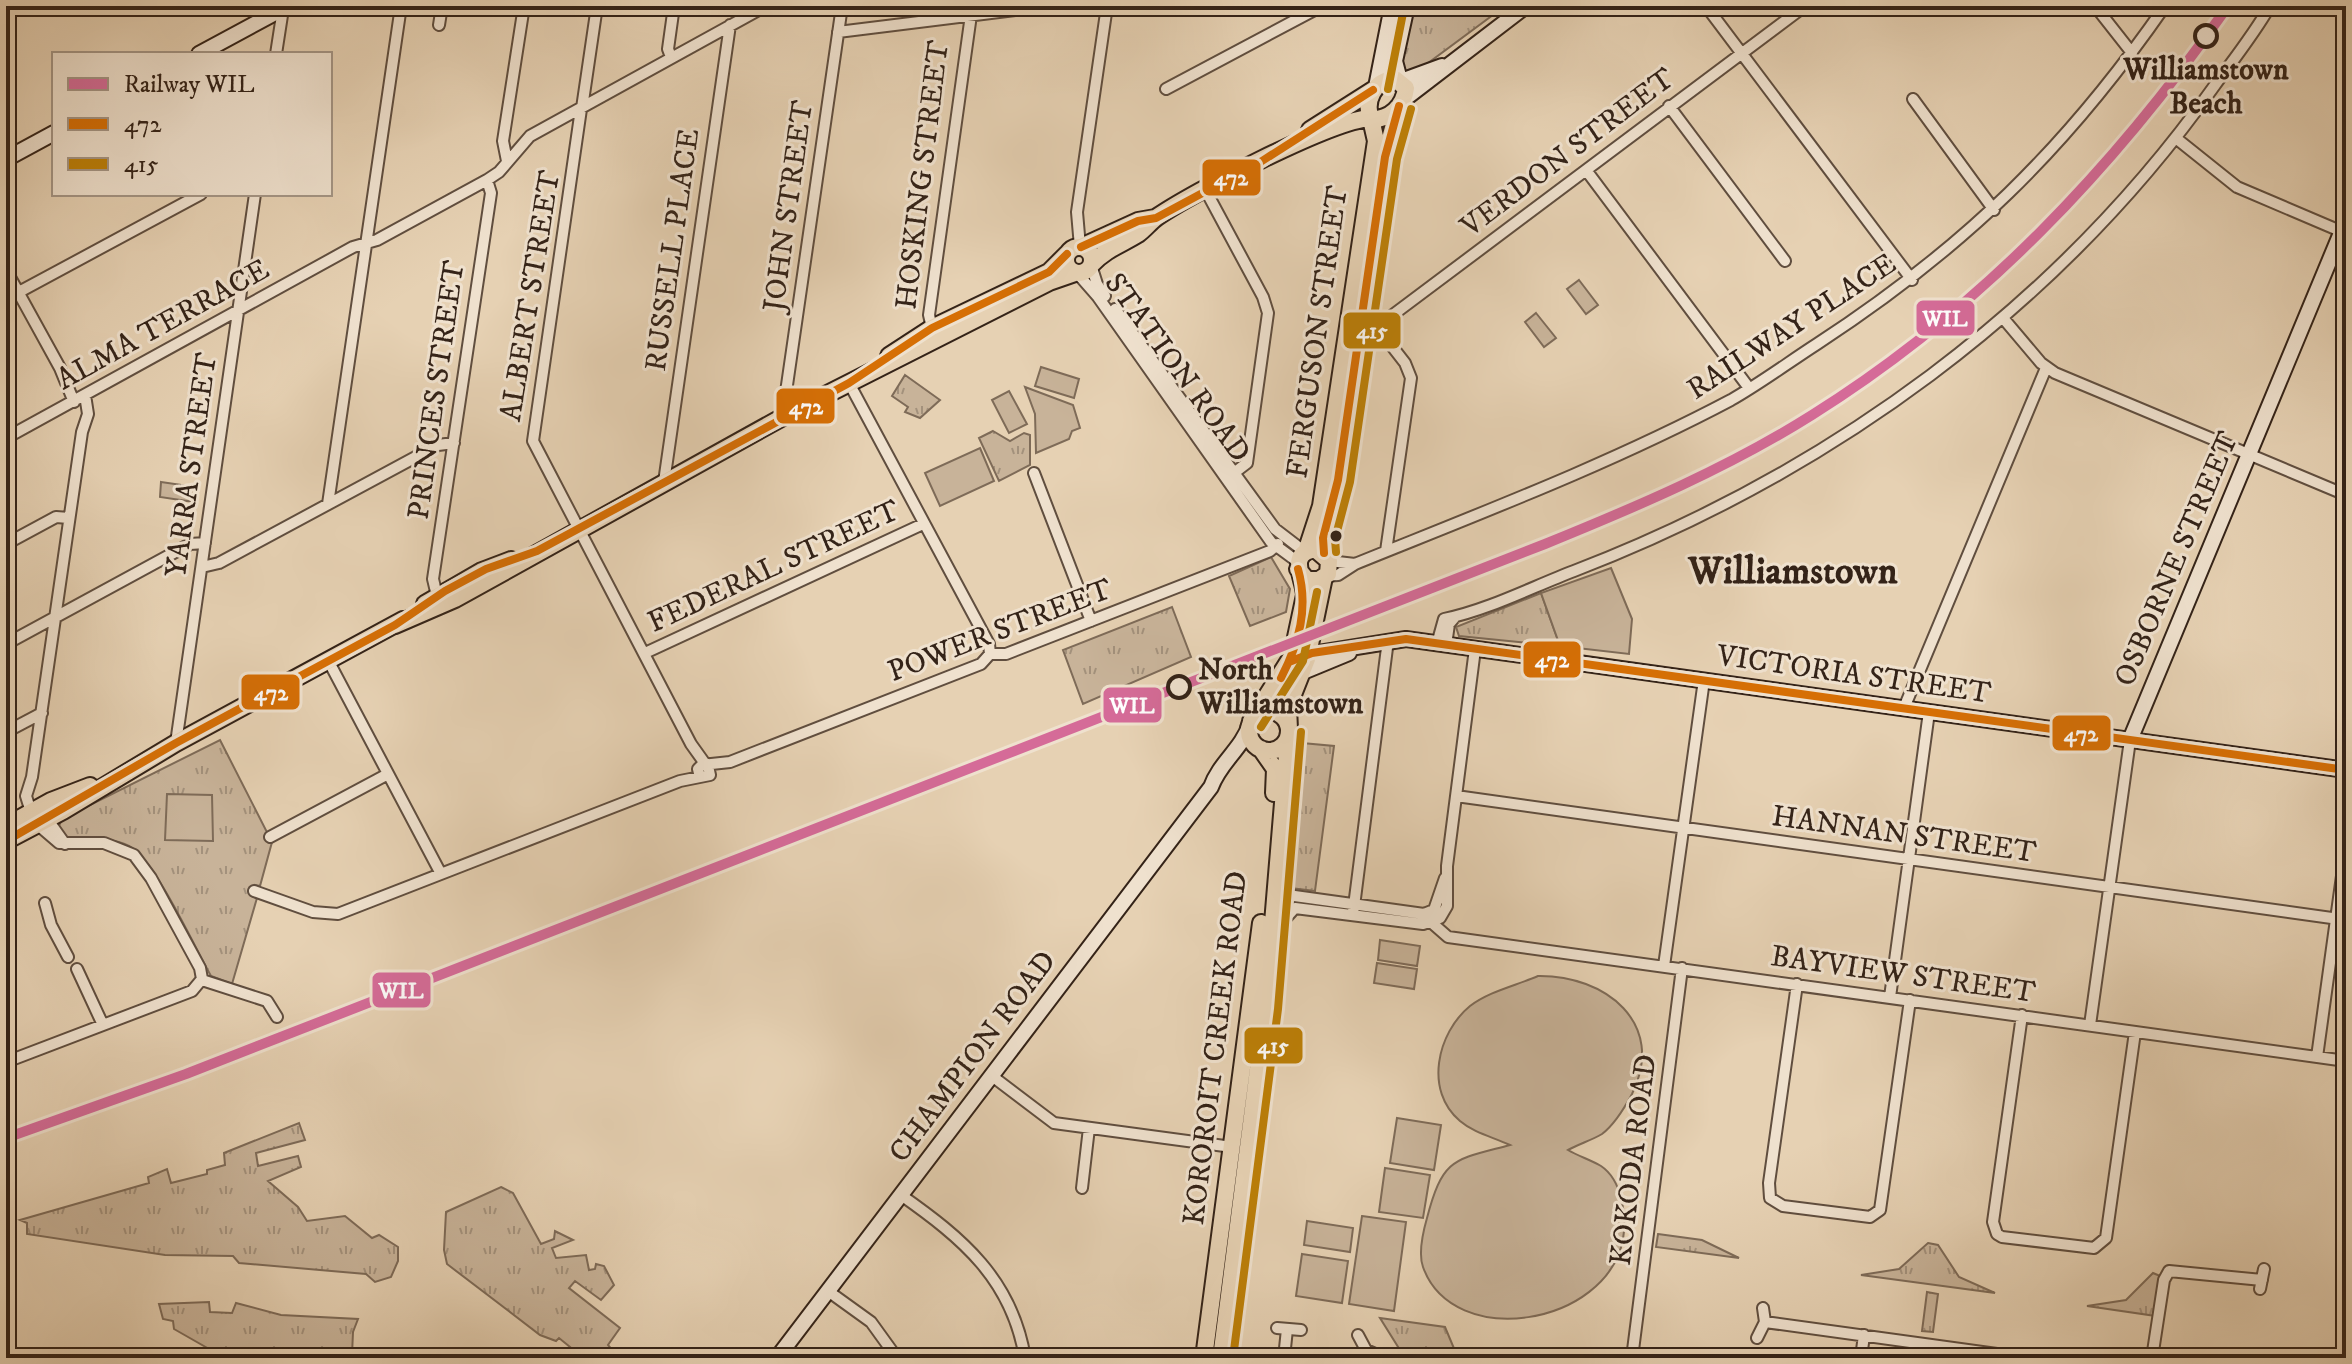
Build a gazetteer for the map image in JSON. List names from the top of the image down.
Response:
{
  "streets": {
    "main road": ["FERGUSON STREET", "KOROROIT CREEK ROAD"],
    "street": [
      "VERDON STREET",
      "HOSKING STREET",
      "JOHN STREET",
      "RUSSELL PLACE",
      "ALBERT STREET",
      "ALMA TERRACE",
      "RAILWAY PLACE",
      "STATION ROAD",
      "PRINCES STREET",
      "YARRA STREET",
      "OSBORNE STREET",
      "FEDERAL STREET",
      "POWER STREET",
      "VICTORIA STREET",
      "HANNAN STREET",
      "BAYVIEW STREET",
      "CHAMPION ROAD",
      "KOKODA ROAD"
    ]
  },
  "crossings": [
    ["VERDON STREET", "FERGUSON STREET"],
    ["ALBERT STREET", "FEDERAL STREET"],
    ["ALBERT STREET", "POWER STREET"],
    ["ALMA TERRACE", "PRINCES STREET"],
    ["ALMA TERRACE", "YARRA STREET"],
    ["RAILWAY PLACE", "FERGUSON STREET"],
    ["FERGUSON STREET", "STATION ROAD"],
    ["FERGUSON STREET", "VICTORIA STREET"],
    ["FERGUSON STREET", "KOROROIT CREEK ROAD"],
    ["FERGUSON STREET", "CHAMPION ROAD"],
    ["STATION ROAD", "POWER STREET"],
    ["OSBORNE STREET", "VICTORIA STREET"],
    ["OSBORNE STREET", "HANNAN STREET"],
    ["OSBORNE STREET", "BAYVIEW STREET"],
    ["BAYVIEW STREET", "KOKODA ROAD"],
    ["KOROROIT CREEK ROAD", "CHAMPION ROAD"]
  ],
  "districts": ["Williamstown"],
  "places": ["Williamstown Beach", "North Williamstown"],
  "lines": ["rail line WIL", "transit line 415", "transit line 472"],
  "legend": ["Railway WIL", "472", "415"]
}
